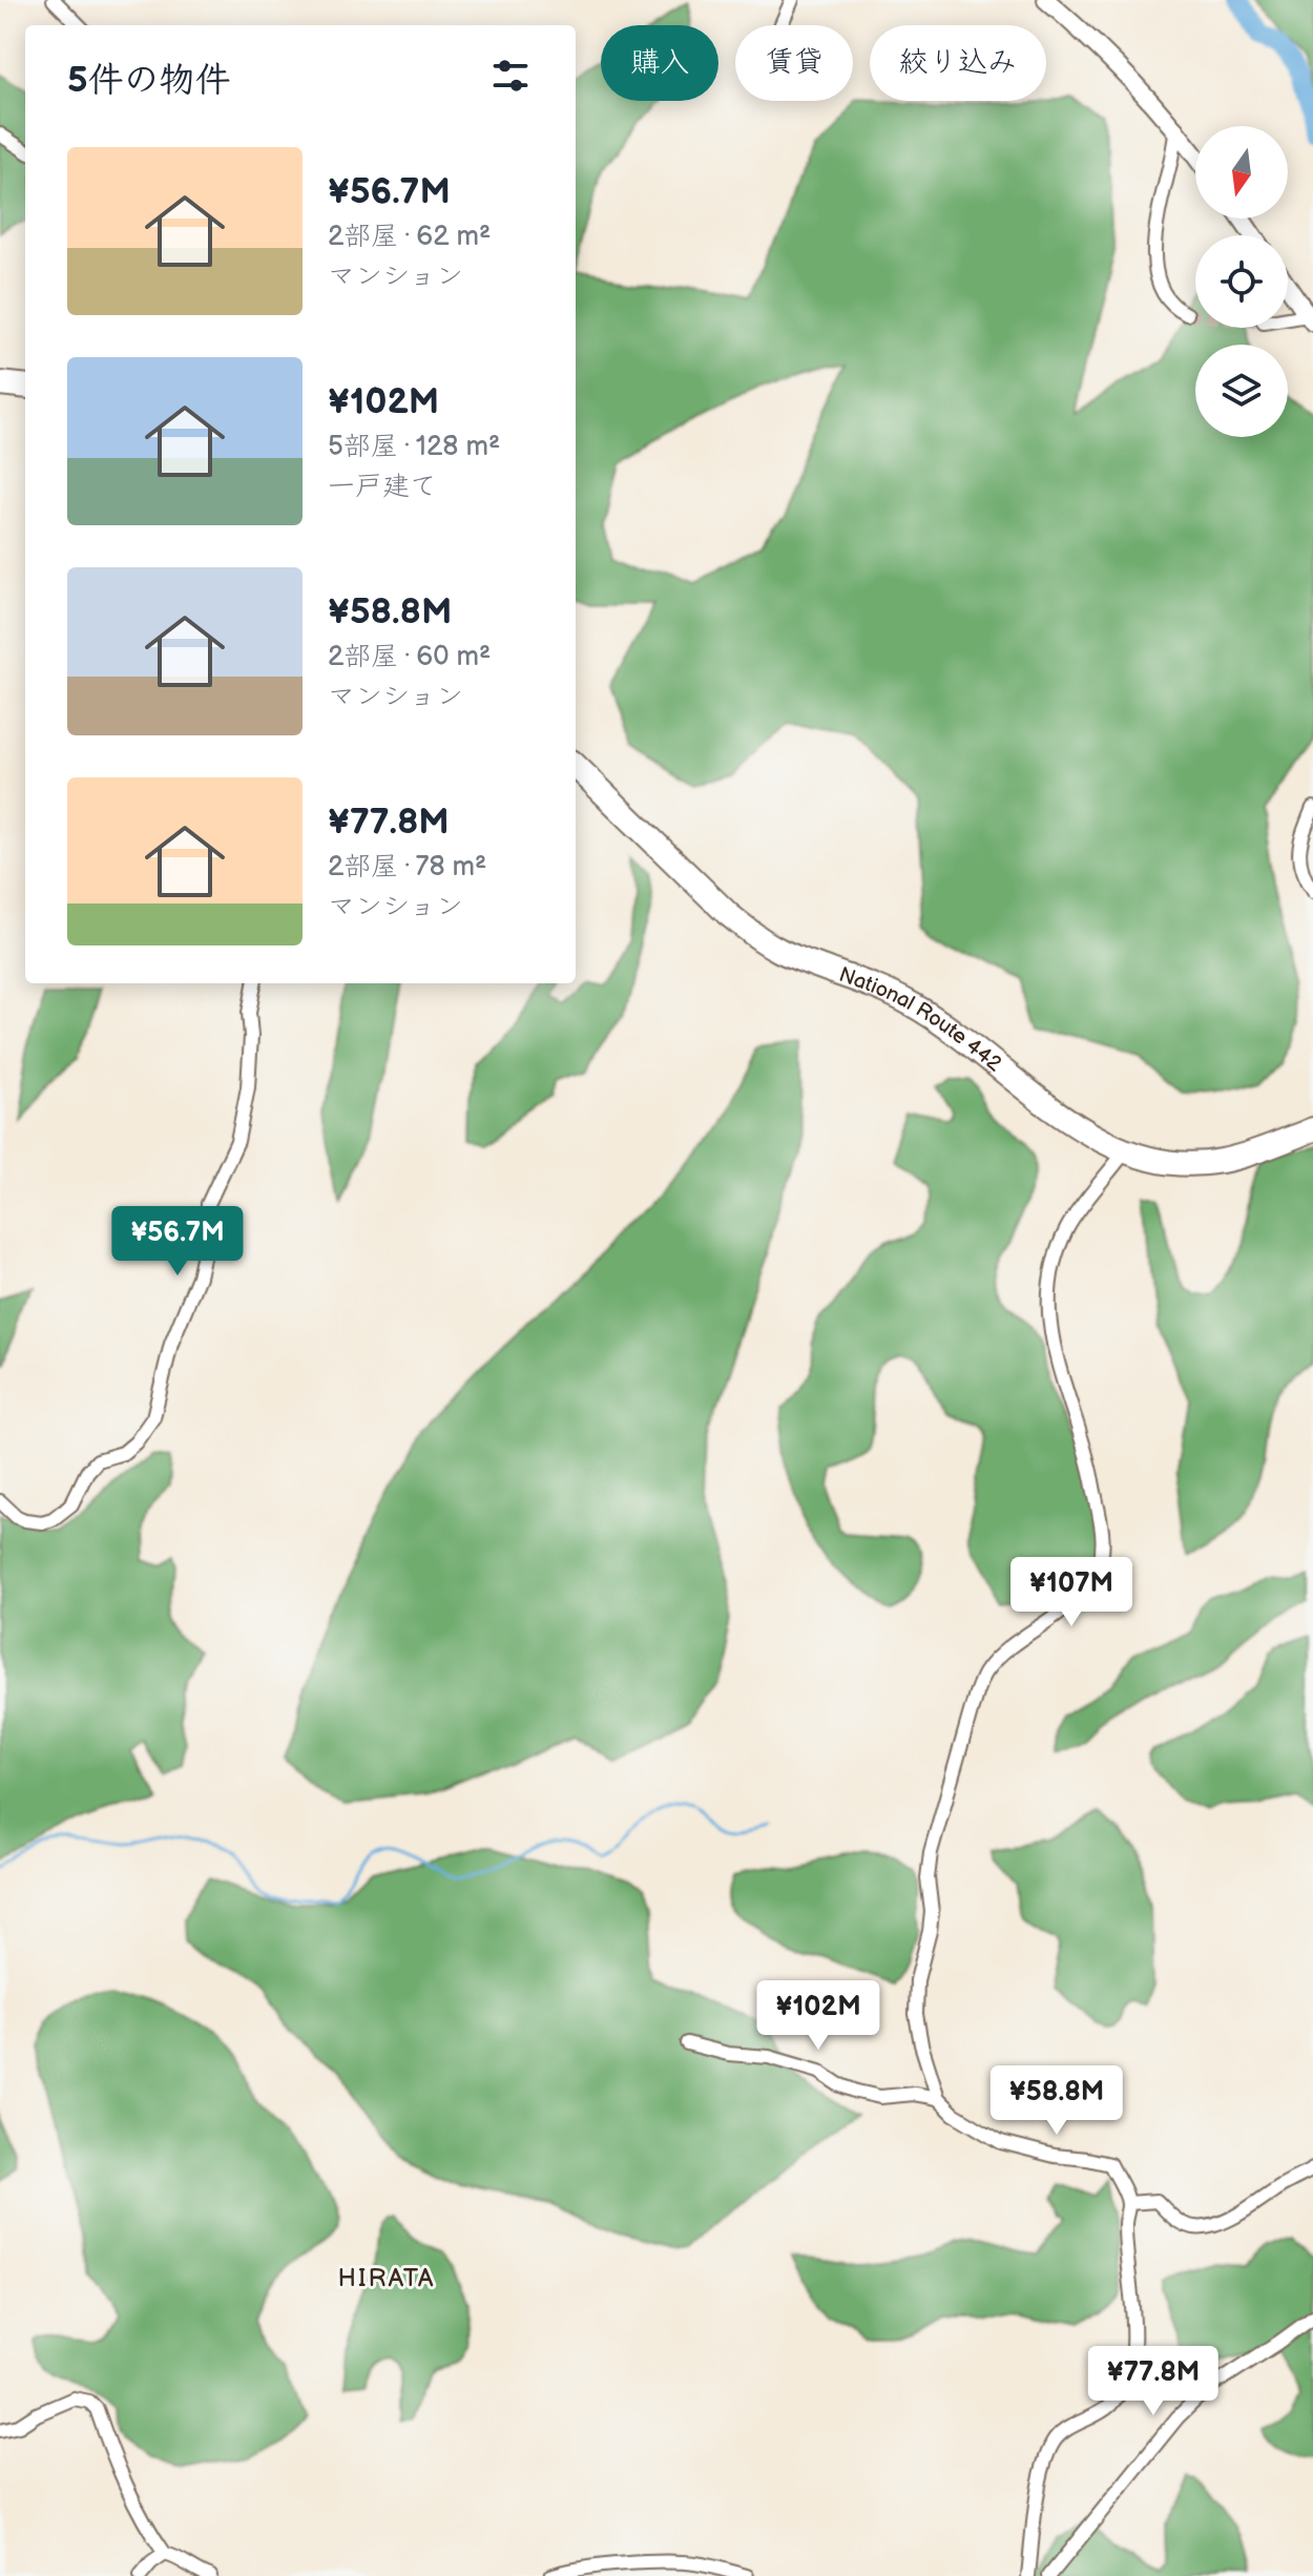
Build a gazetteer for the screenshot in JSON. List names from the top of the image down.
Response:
{
  "streets": {
    "highway": ["National Route 442"]
  },
  "districts": ["HIRATA"],
  "north": "bottom",
  "page": {
    "chip": ["購入", "賃貸", "絞り込み"],
    "heading": "5件の物件",
    "list": [
      {
        "name": "¥56.7M",
        "note": "2部屋 · 62 m² · マンション"
      },
      {
        "name": "¥102M",
        "note": "5部屋 · 128 m² · 一戸建て"
      },
      {
        "name": "¥58.8M",
        "note": "2部屋 · 60 m² · マンション"
      },
      {
        "name": "¥77.8M",
        "note": "2部屋 · 78 m² · マンション"
      }
    ],
    "price": [
      "¥56.7M",
      "¥107M",
      "¥102M",
      "¥58.8M",
      "¥77.8M"
    ]
  }
}
